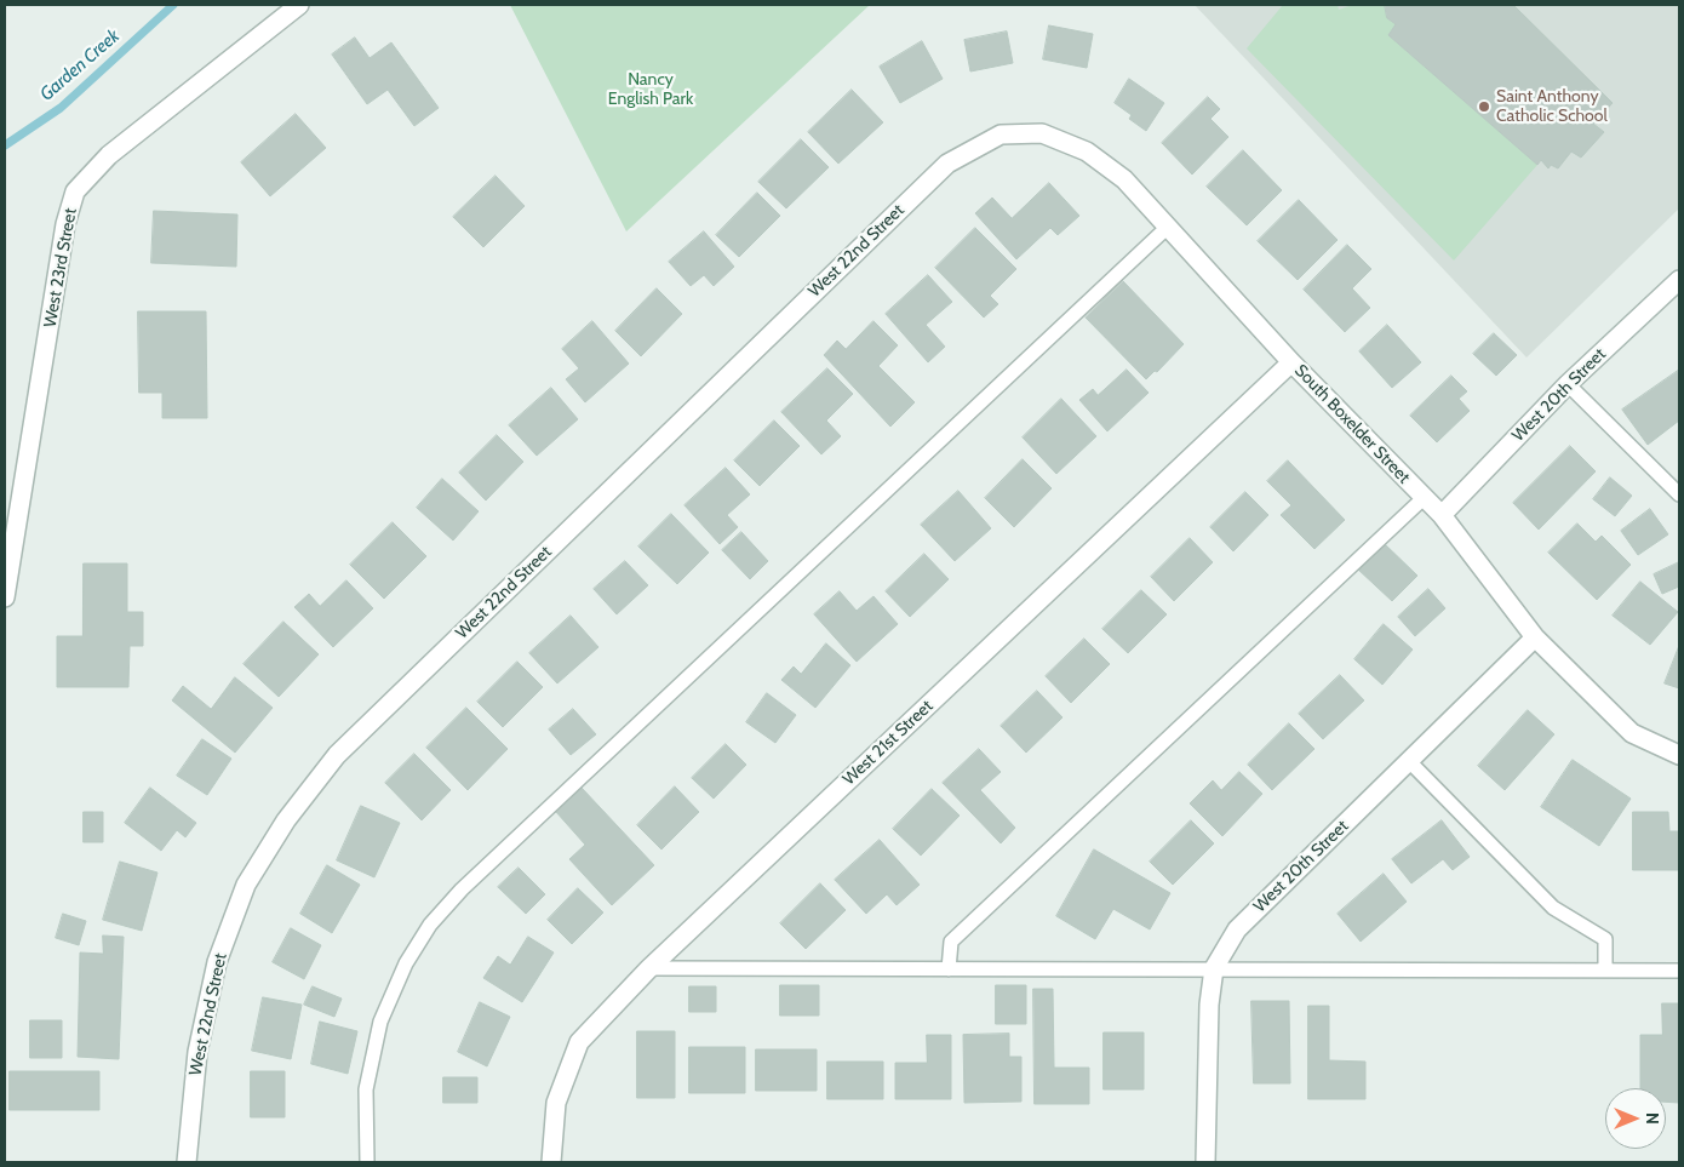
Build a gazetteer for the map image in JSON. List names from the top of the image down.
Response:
{
  "streets": {
    "street": [
      "West 22nd Street",
      "West 23rd Street",
      "West 20th Street",
      "South Boxelder Street",
      "West 21st Street"
    ]
  },
  "crossings": [
    ["West 22nd Street", "South Boxelder Street"],
    ["West 20th Street", "South Boxelder Street"],
    ["South Boxelder Street", "West 21st Street"]
  ],
  "water": ["Garden Creek"],
  "parks": ["Nancy English Park"],
  "places": ["Saint Anthony Catholic School"],
  "north": "right"
}
